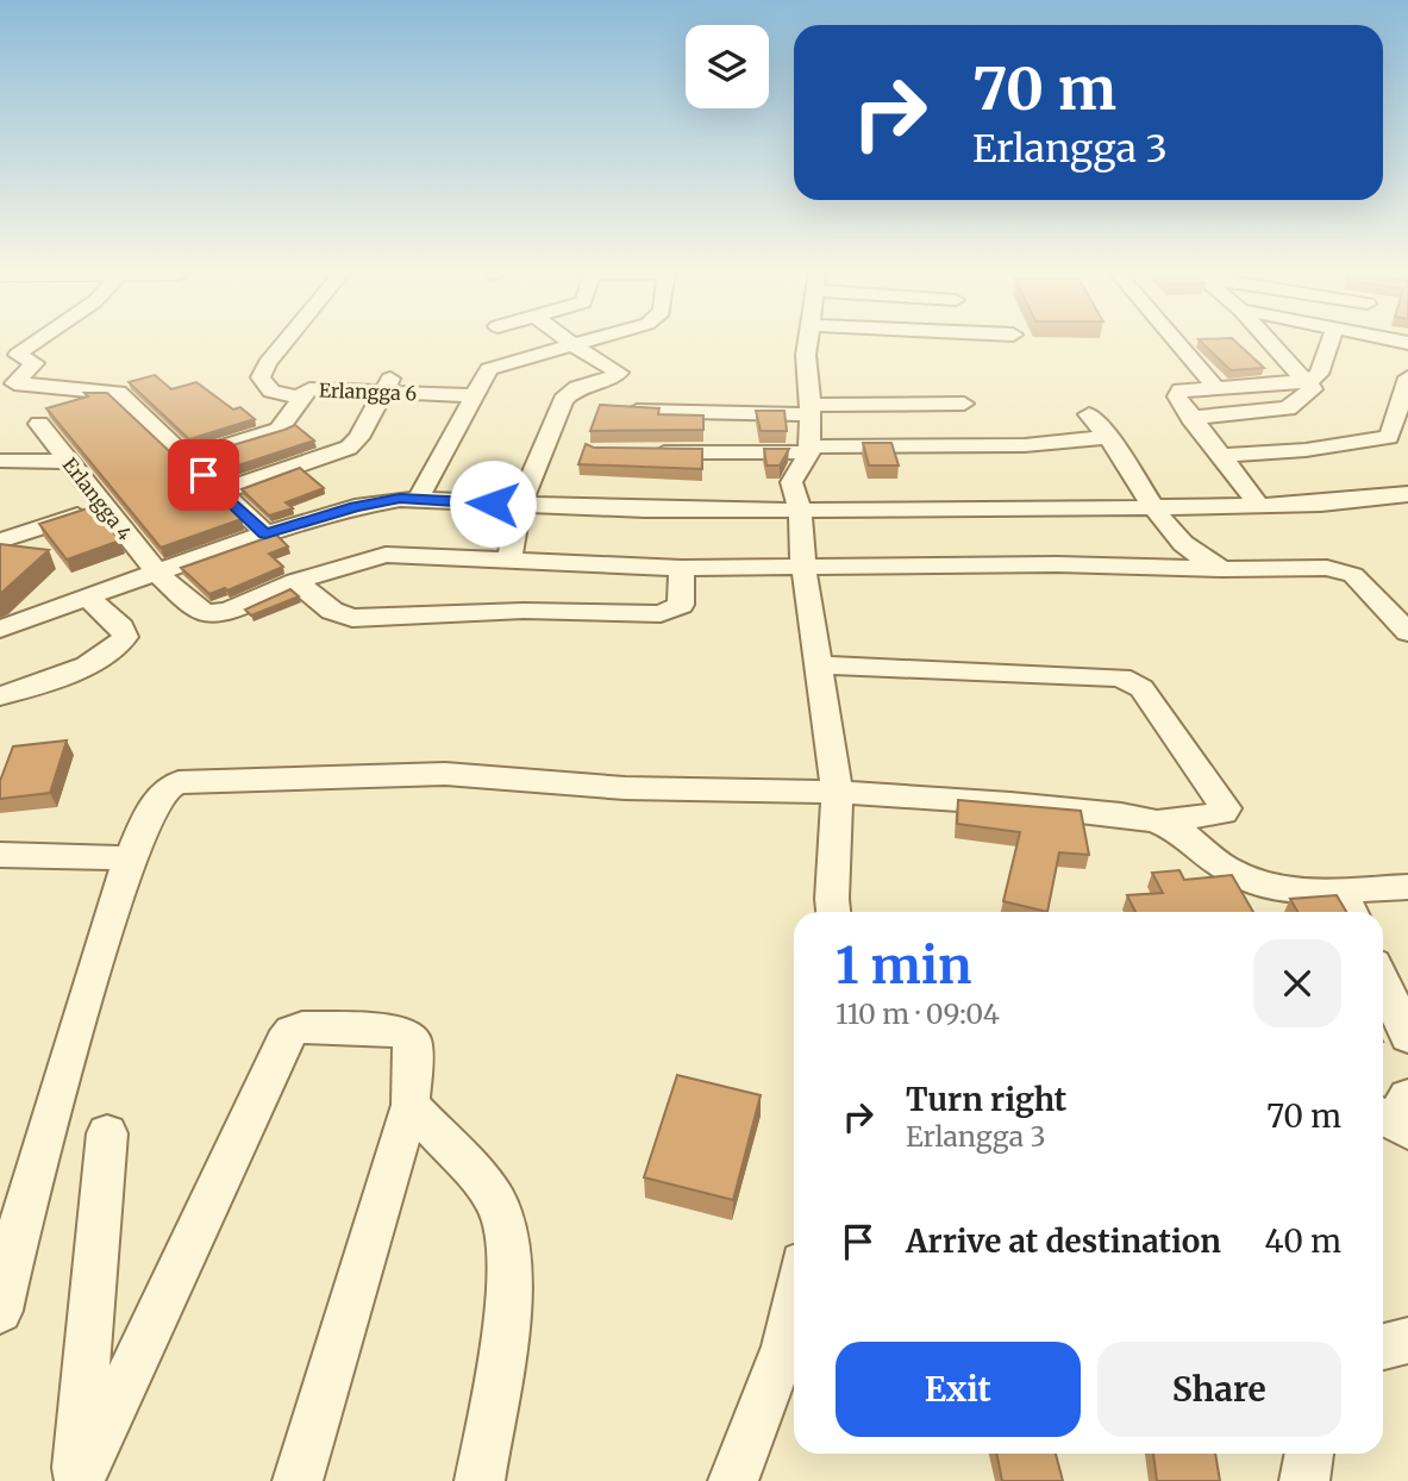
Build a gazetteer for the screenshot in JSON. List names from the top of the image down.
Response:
{
  "streets": {
    "street": ["Erlangga 6", "Erlangga 4"]
  },
  "page": {
    "turn": ["70 m", "Erlangga 3"],
    "heading": ["1 min", "110 m · 09:04"],
    "list": [
      {
        "name": "Turn right",
        "note": "Erlangga 3",
        "value": "70 m"
      },
      {
        "name": "Arrive at destination",
        "value": "40 m"
      }
    ],
    "buttons": ["Exit", "Share"]
  }
}
